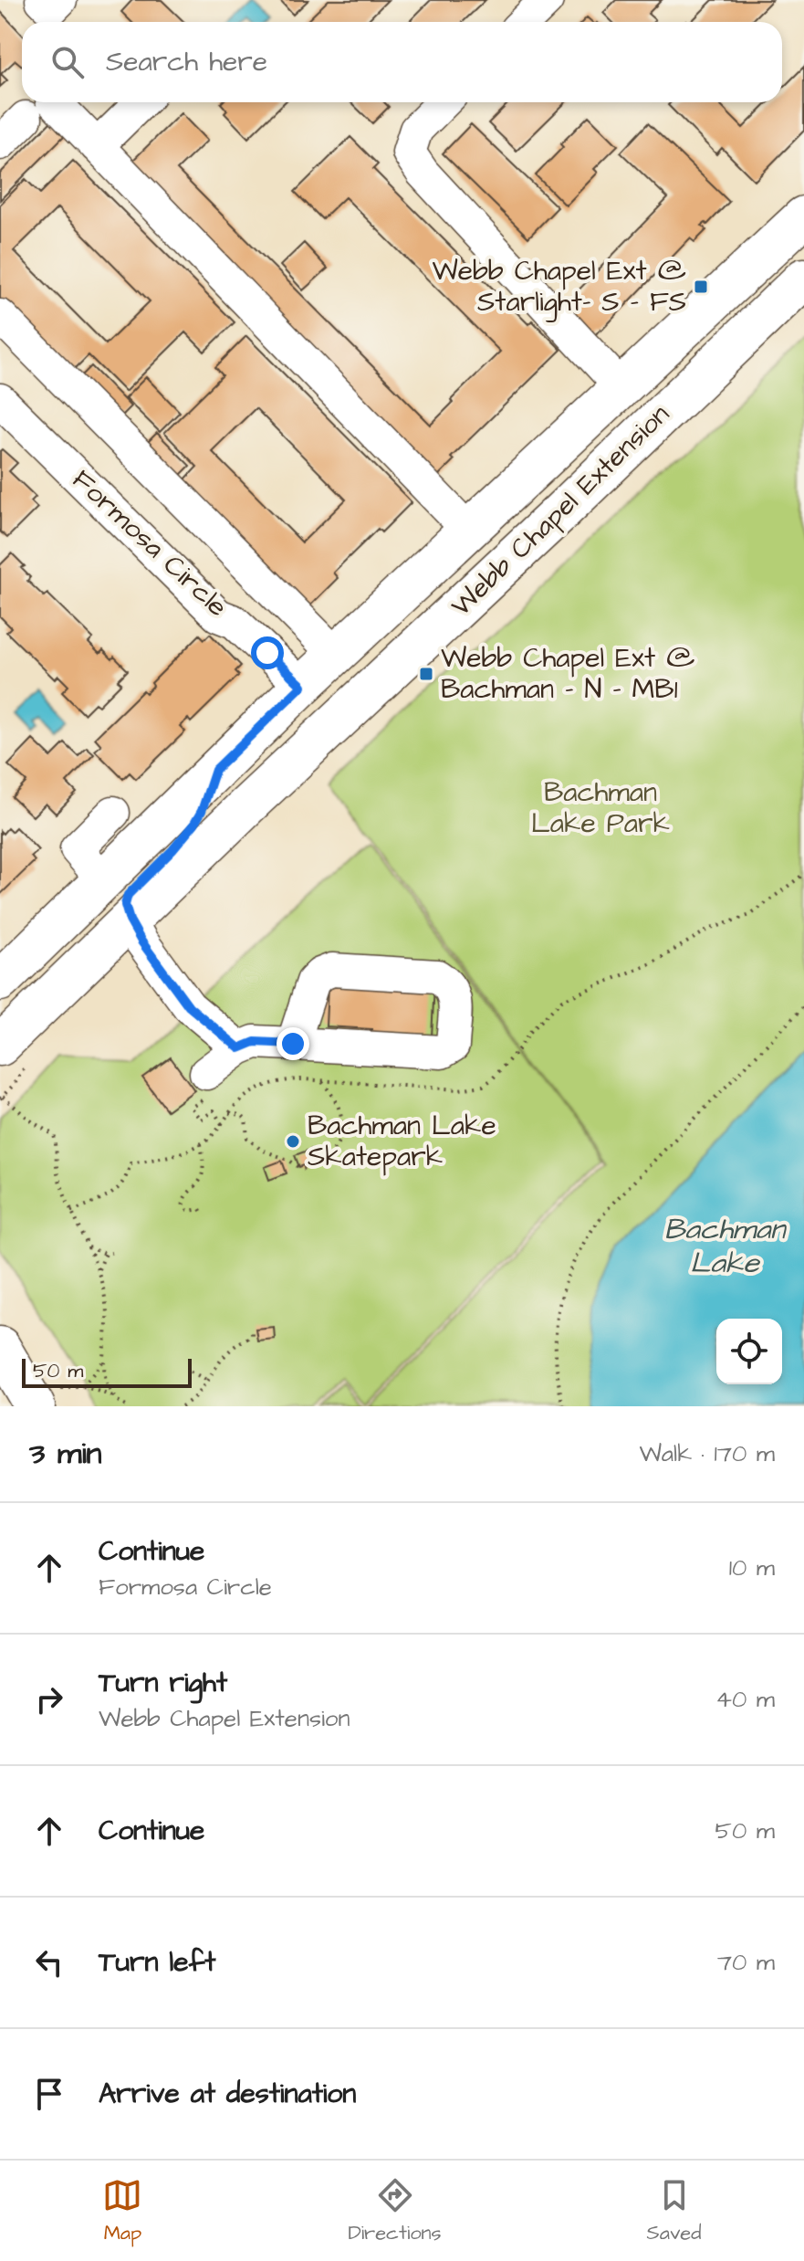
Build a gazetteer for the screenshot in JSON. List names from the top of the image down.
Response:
{
  "streets": {
    "main road": ["Webb Chapel Extension"],
    "lane": ["Formosa Circle"]
  },
  "crossings": [
    ["Webb Chapel Extension", "Formosa Circle"]
  ],
  "water": ["Bachman Lake"],
  "parks": ["Bachman Lake Park"],
  "places": {
    "transit": ["Webb Chapel Ext @ Starlight- S - FS", "Webb Chapel Ext @ Bachman - N - MB1"],
    "other": ["Bachman Lake Skatepark"]
  },
  "scale_bar": "50 m",
  "page": {
    "search": "Search here",
    "scale": "50 m",
    "heading": ["3 min", "Walk · 170 m"],
    "list": [
      ["Continue", "Formosa Circle", "10 m"],
      ["Turn right", "Webb Chapel Extension", "40 m"],
      ["Continue", "50 m"],
      ["Turn left", "70 m"],
      "Arrive at destination"
    ],
    "nav": ["Map", "Directions", "Saved"]
  }
}
